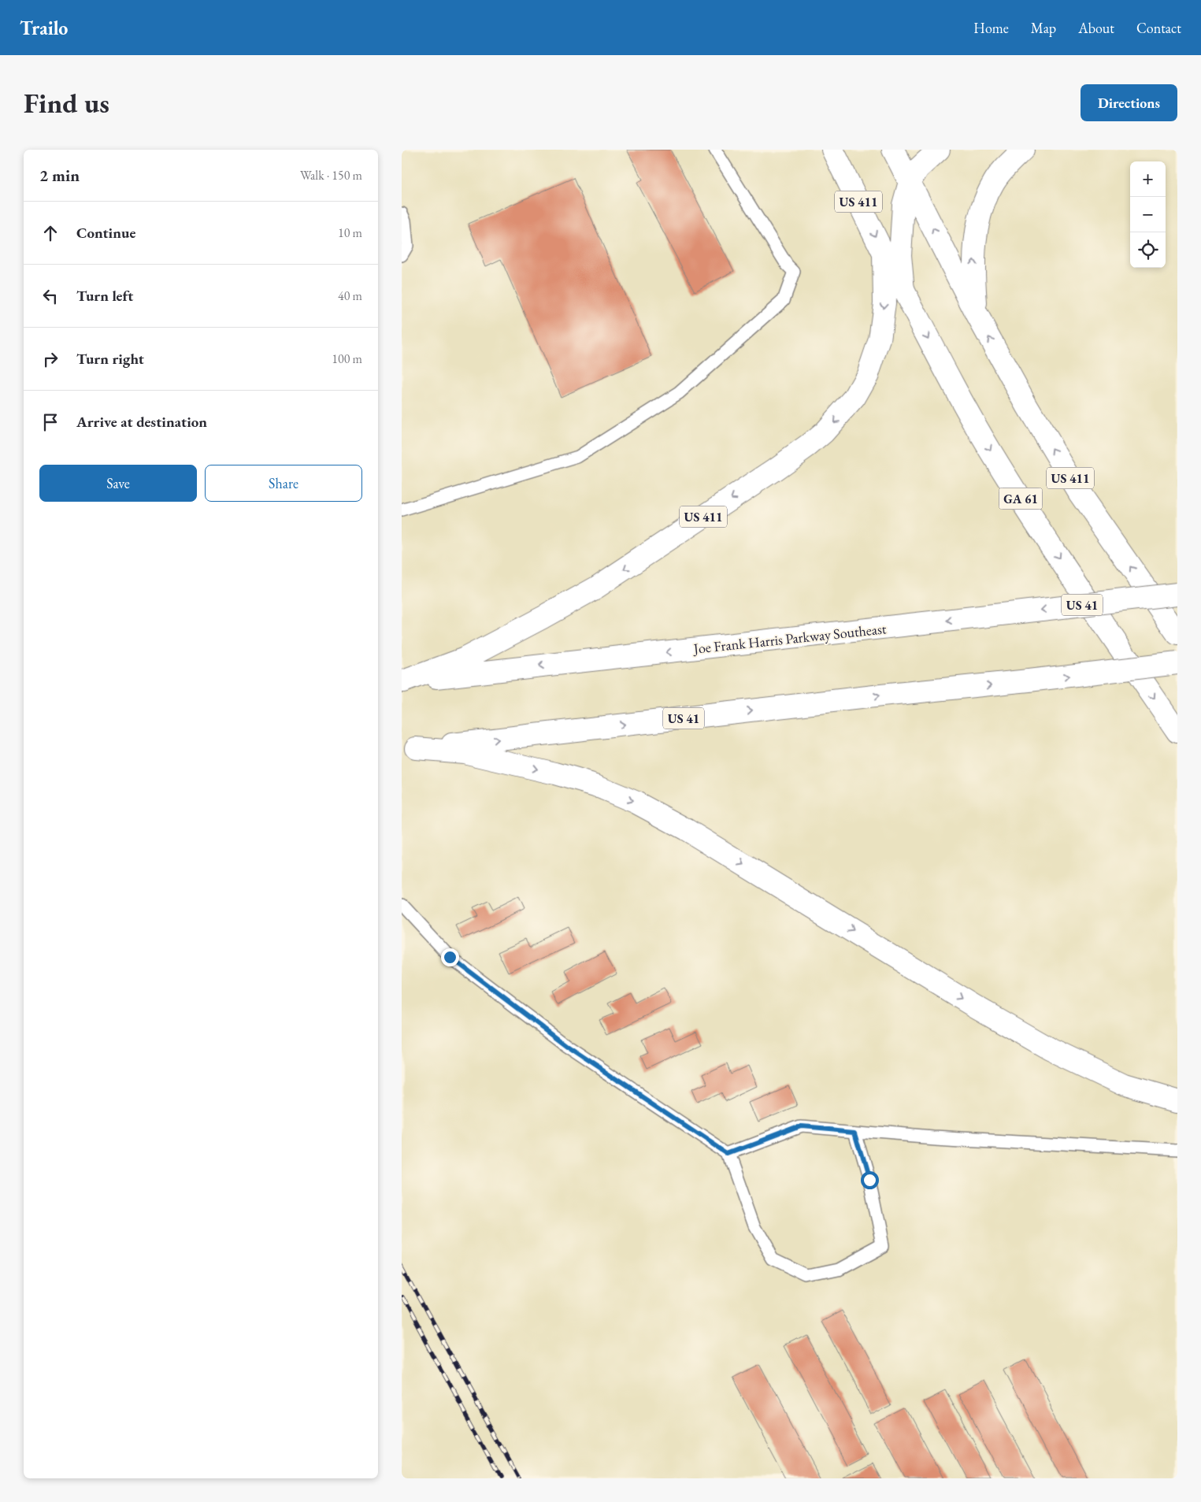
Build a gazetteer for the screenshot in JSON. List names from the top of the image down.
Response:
{
  "streets": {
    "main road": [
      "US 411",
      "GA 61",
      "US 41",
      "Joe Frank Harris Parkway Southeast"
    ]
  },
  "crossings": [
    ["US 411", "GA 61"],
    ["US 411", "Joe Frank Harris Parkway Southeast"]
  ],
  "page": {
    "header": "Trailo",
    "nav": [
      "Home",
      "Map",
      "About",
      "Contact"
    ],
    "buttons": [
      "Directions",
      ["Save", "Share"]
    ],
    "title": "Find us",
    "heading": ["2 min", "Walk · 150 m"],
    "map_buttons": ["+", "−"],
    "list": [
      ["Continue", "10 m"],
      ["Turn left", "40 m"],
      ["Turn right", "100 m"],
      "Arrive at destination"
    ]
  }
}
